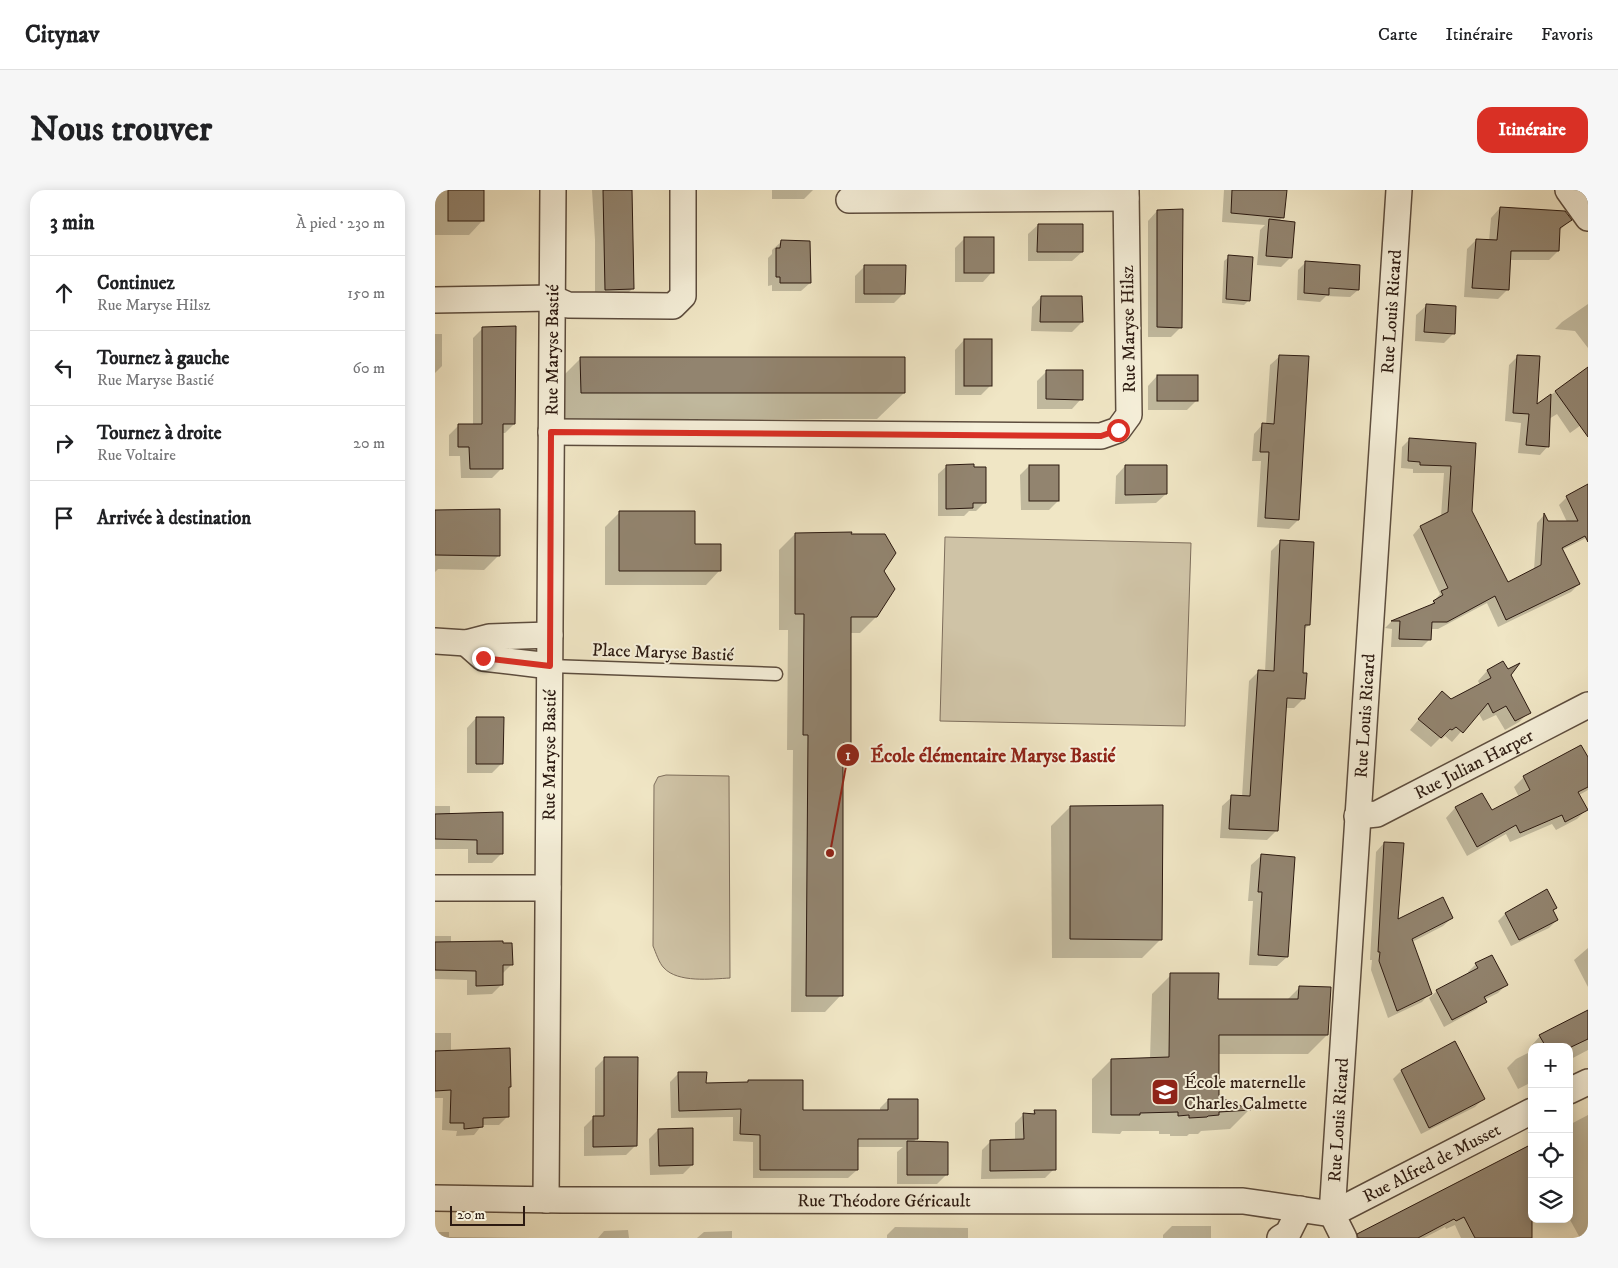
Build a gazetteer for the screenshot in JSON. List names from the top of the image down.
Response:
{
  "streets": {
    "street": [
      "Rue Louis Ricard",
      "Rue Maryse Hilsz",
      "Rue Maryse Bastié",
      "Rue Julian Harper",
      "Rue Alfred de Musset",
      "Rue Théodore Géricault"
    ],
    "lane": ["Place Maryse Bastié"]
  },
  "crossings": [
    ["Rue Louis Ricard", "Rue Julian Harper"],
    ["Rue Louis Ricard", "Rue Alfred de Musset"],
    ["Rue Louis Ricard", "Rue Théodore Géricault"],
    ["Rue Maryse Hilsz", "Rue Maryse Bastié"],
    ["Rue Maryse Bastié", "Place Maryse Bastié"],
    ["Rue Maryse Bastié", "Rue Théodore Géricault"],
    ["Rue Alfred de Musset", "Rue Théodore Géricault"]
  ],
  "places": {
    "other": ["École élémentaire Maryse Bastié"],
    "school or university": ["École maternelle Charles Calmette"]
  },
  "scale_bar": "20 m",
  "page": {
    "header": "Citynav",
    "nav": ["Carte", "Itinéraire", "Favoris"],
    "buttons": "Itinéraire",
    "title": "Nous trouver",
    "heading": ["3 min", "À pied · 230 m"],
    "list": [
      ["Continuez", "Rue Maryse Hilsz", "150 m"],
      ["Tournez à gauche", "Rue Maryse Bastié", "60 m"],
      ["Tournez à droite", "Rue Voltaire", "20 m"],
      "Arrivée à destination"
    ],
    "map_buttons": ["+", "−"],
    "scale": "20 m"
  }
}
